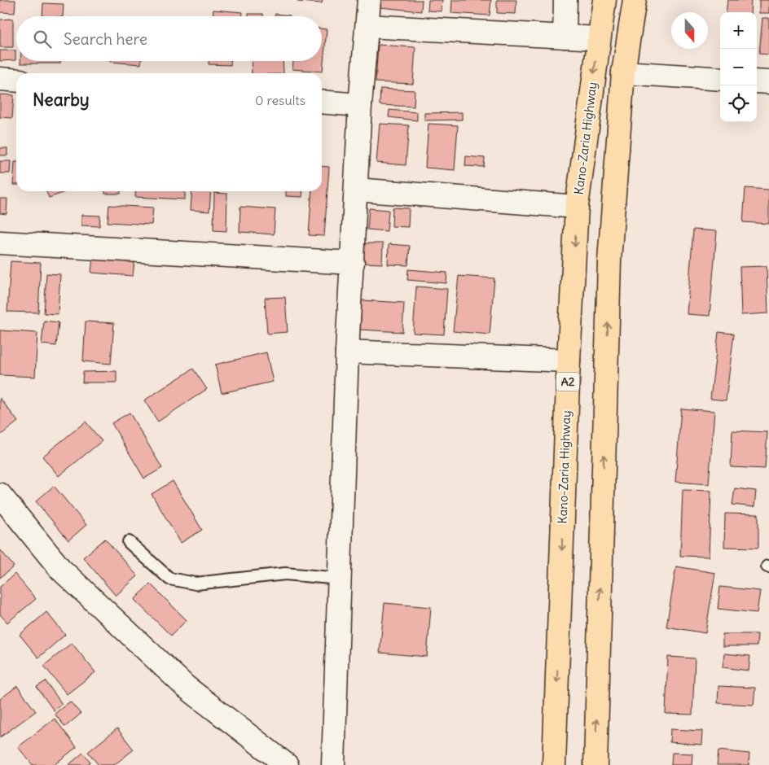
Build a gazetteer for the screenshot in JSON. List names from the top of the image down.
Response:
{
  "streets": {
    "highway": ["Kano-Zaria Highway", "A2"]
  },
  "north": "bottom",
  "page": {
    "map_buttons": ["+", "−"],
    "search": "Search here",
    "heading": ["Nearby", "0 results"]
  }
}
